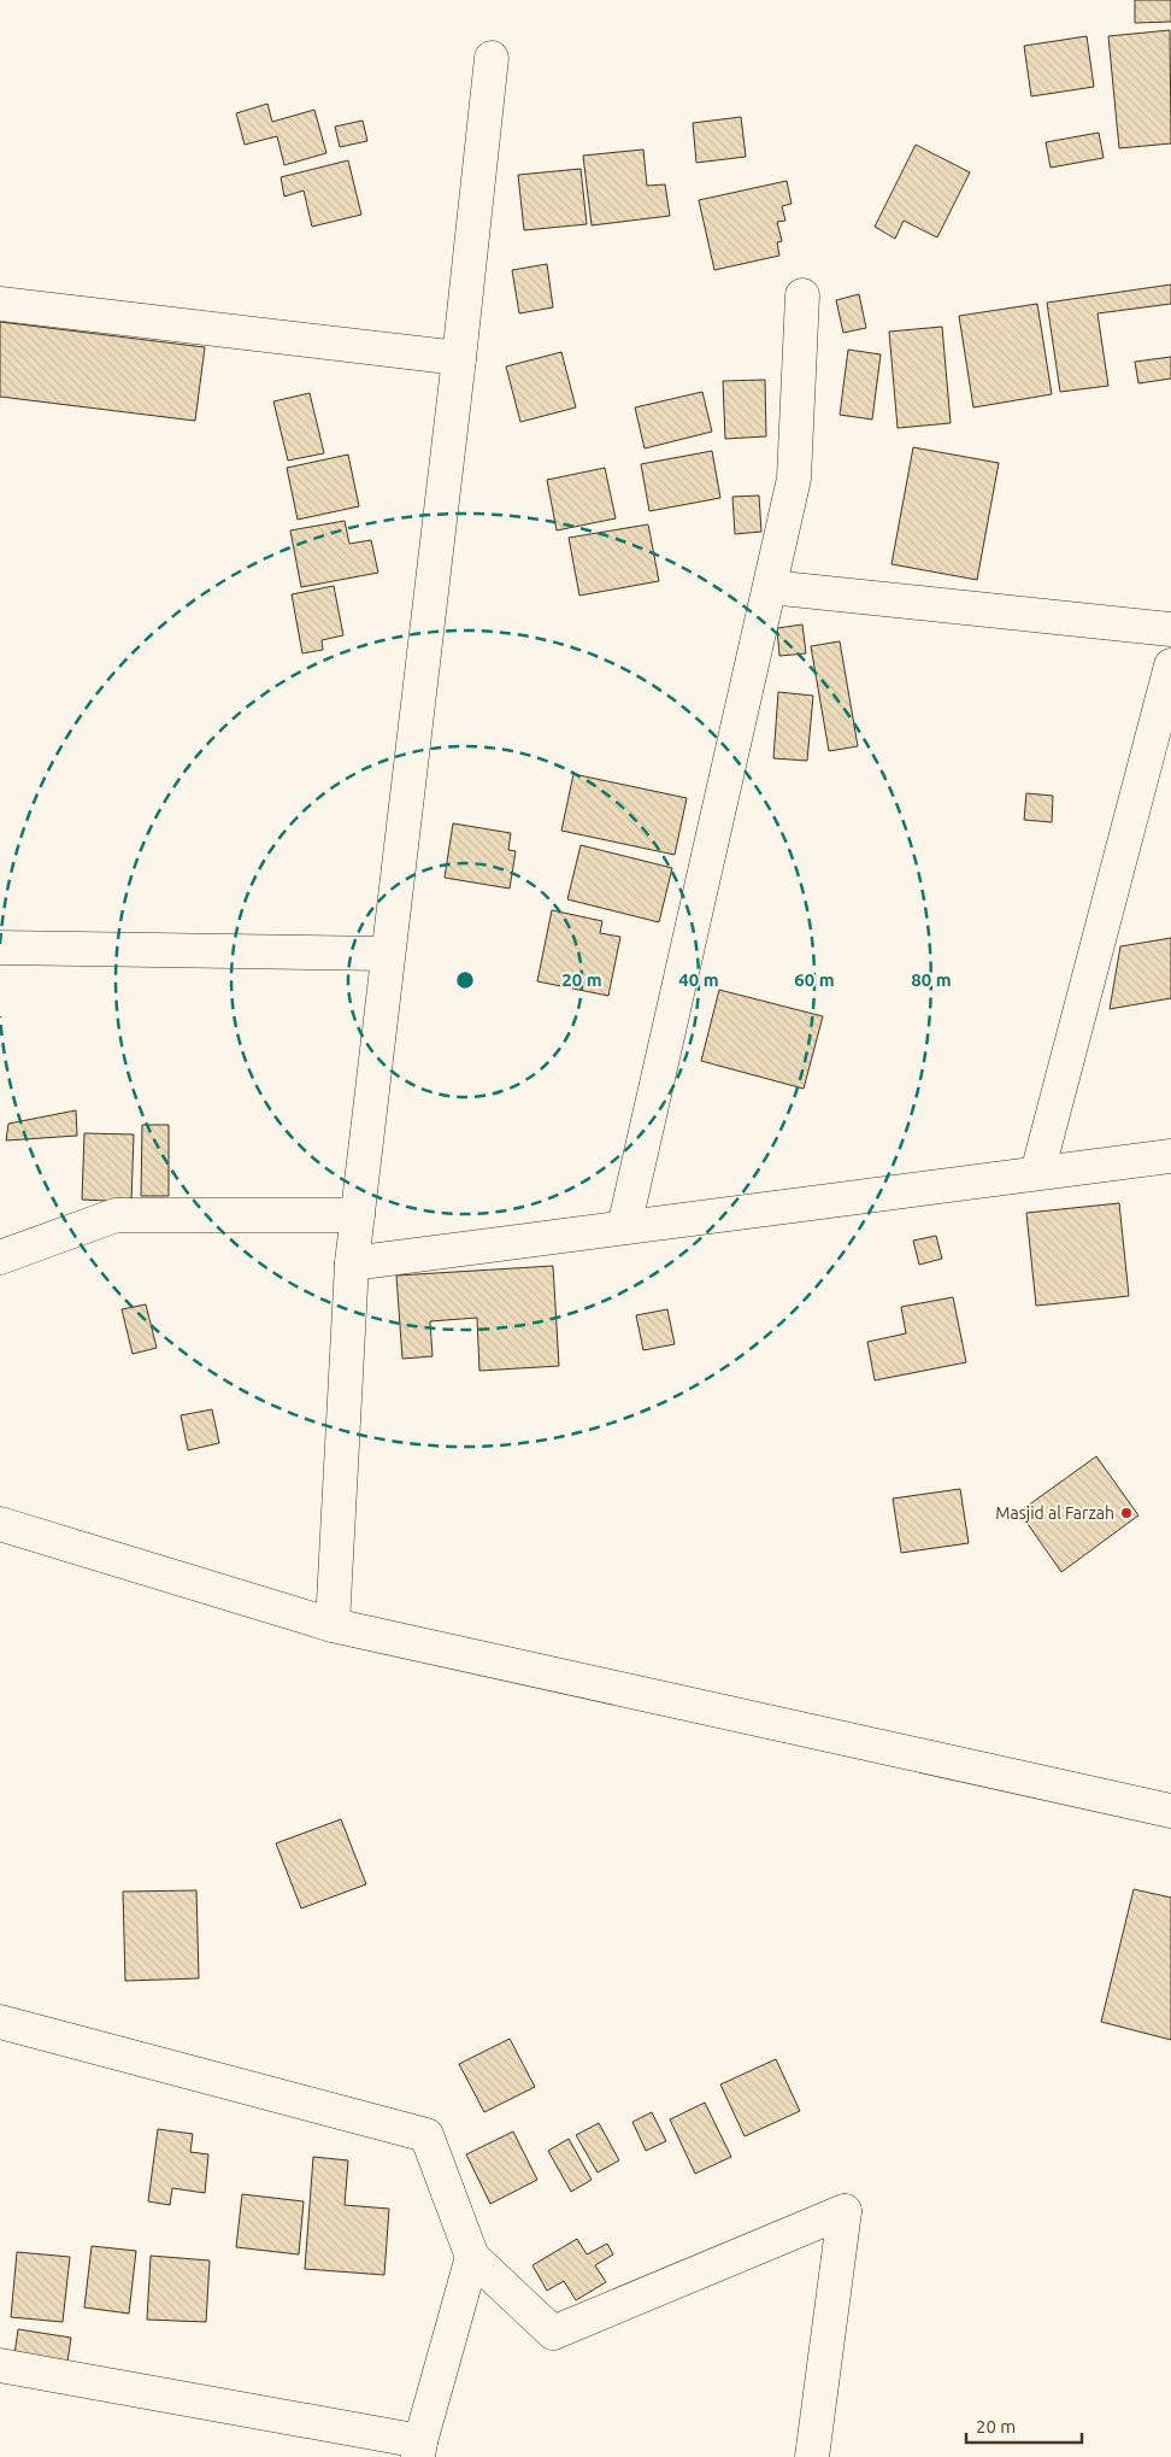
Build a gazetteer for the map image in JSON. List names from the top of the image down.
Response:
{
  "places": ["Masjid al Farzah"],
  "scale_bar": "20 m",
  "rings": [
    "20 m",
    "40 m",
    "60 m",
    "80 m"
  ]
}
